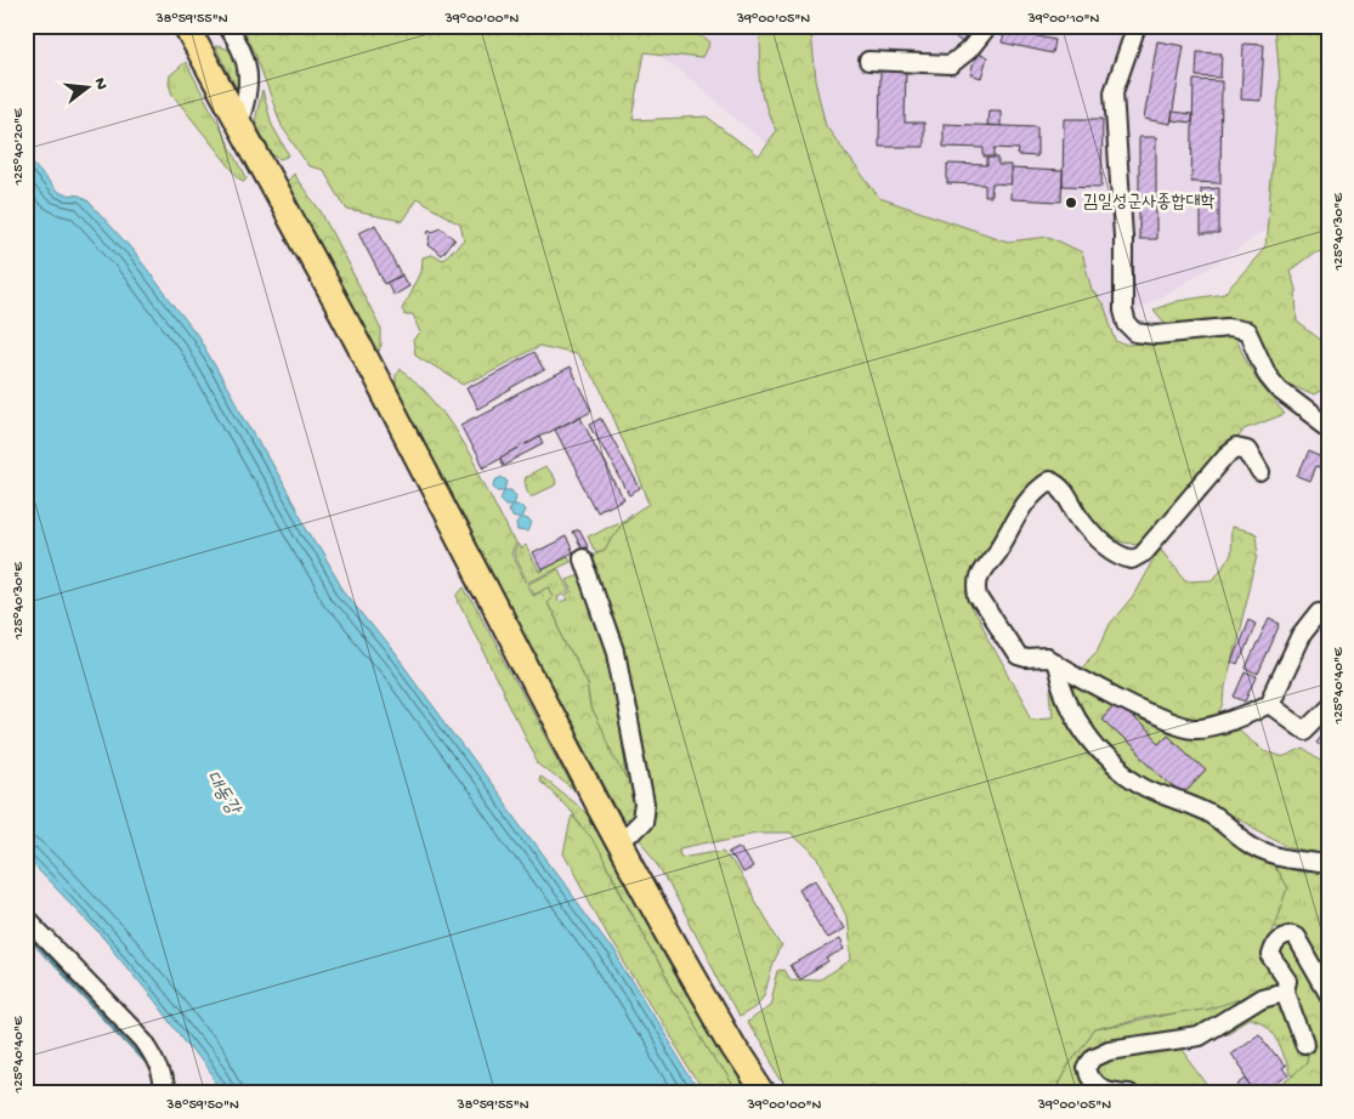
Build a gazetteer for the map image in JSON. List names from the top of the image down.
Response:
{
  "water": ["대동강"],
  "places": ["김일성군사종합대학"],
  "north": "right",
  "coordinates": [
    "38°59'55\"N",
    "39°00'00\"N",
    "39°00'05\"N",
    "39°00'10\"N",
    "125°40'20\"E",
    "125°40'30\"E",
    "125°40'40\"E",
    "38°59'50\"N"
  ]
}
